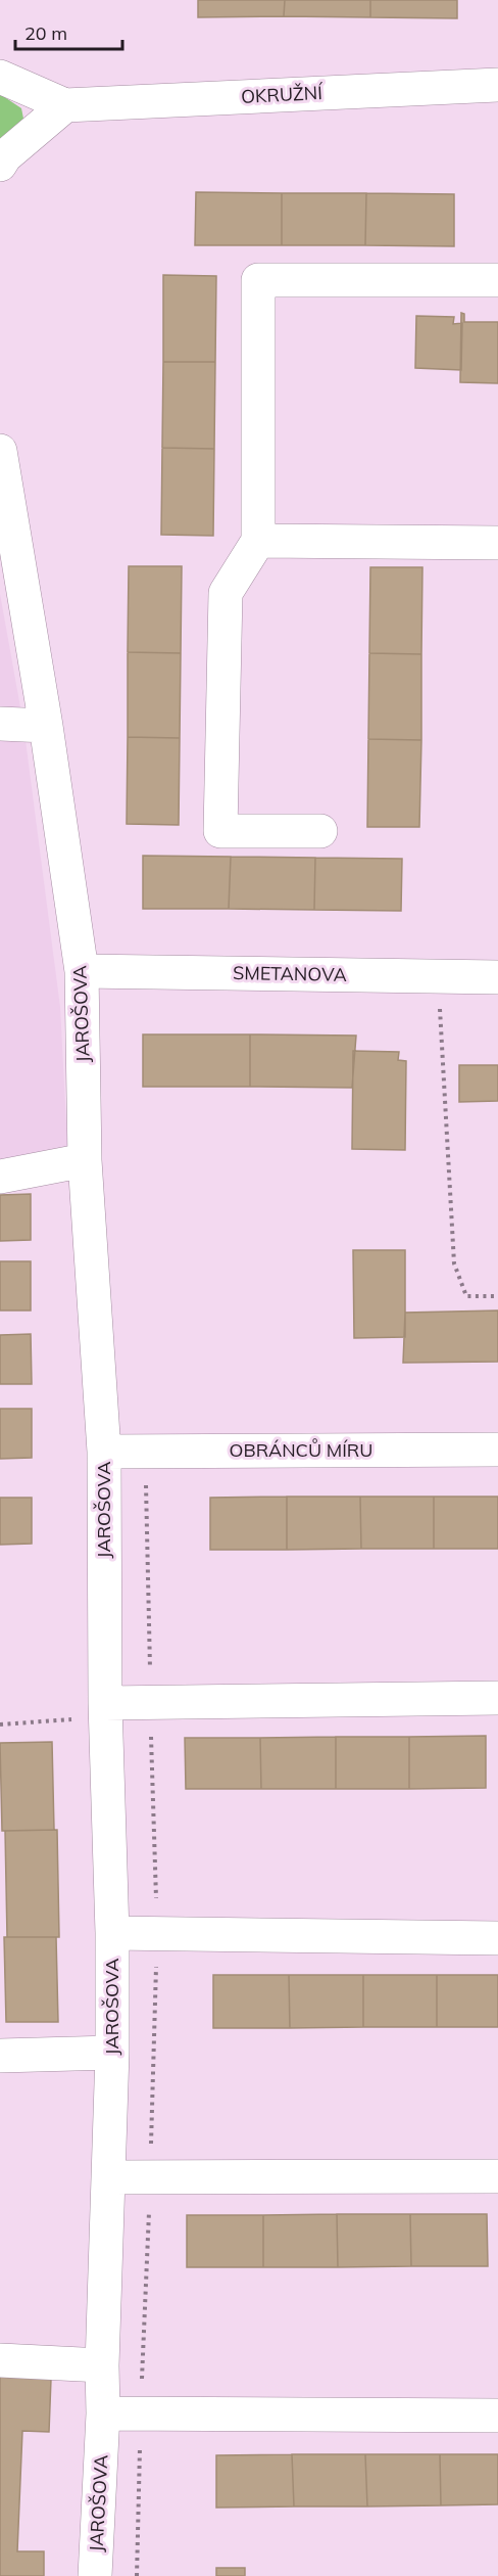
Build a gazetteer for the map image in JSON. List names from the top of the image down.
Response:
{
  "streets": {
    "street": [
      "OKRUŽNÍ",
      "SMETANOVA",
      "JAROŠOVA",
      "OBRÁNCŮ MÍRU"
    ]
  },
  "crossings": [
    ["SMETANOVA", "JAROŠOVA"],
    ["JAROŠOVA", "OBRÁNCŮ MÍRU"]
  ],
  "scale_bar": "20 m"
}
